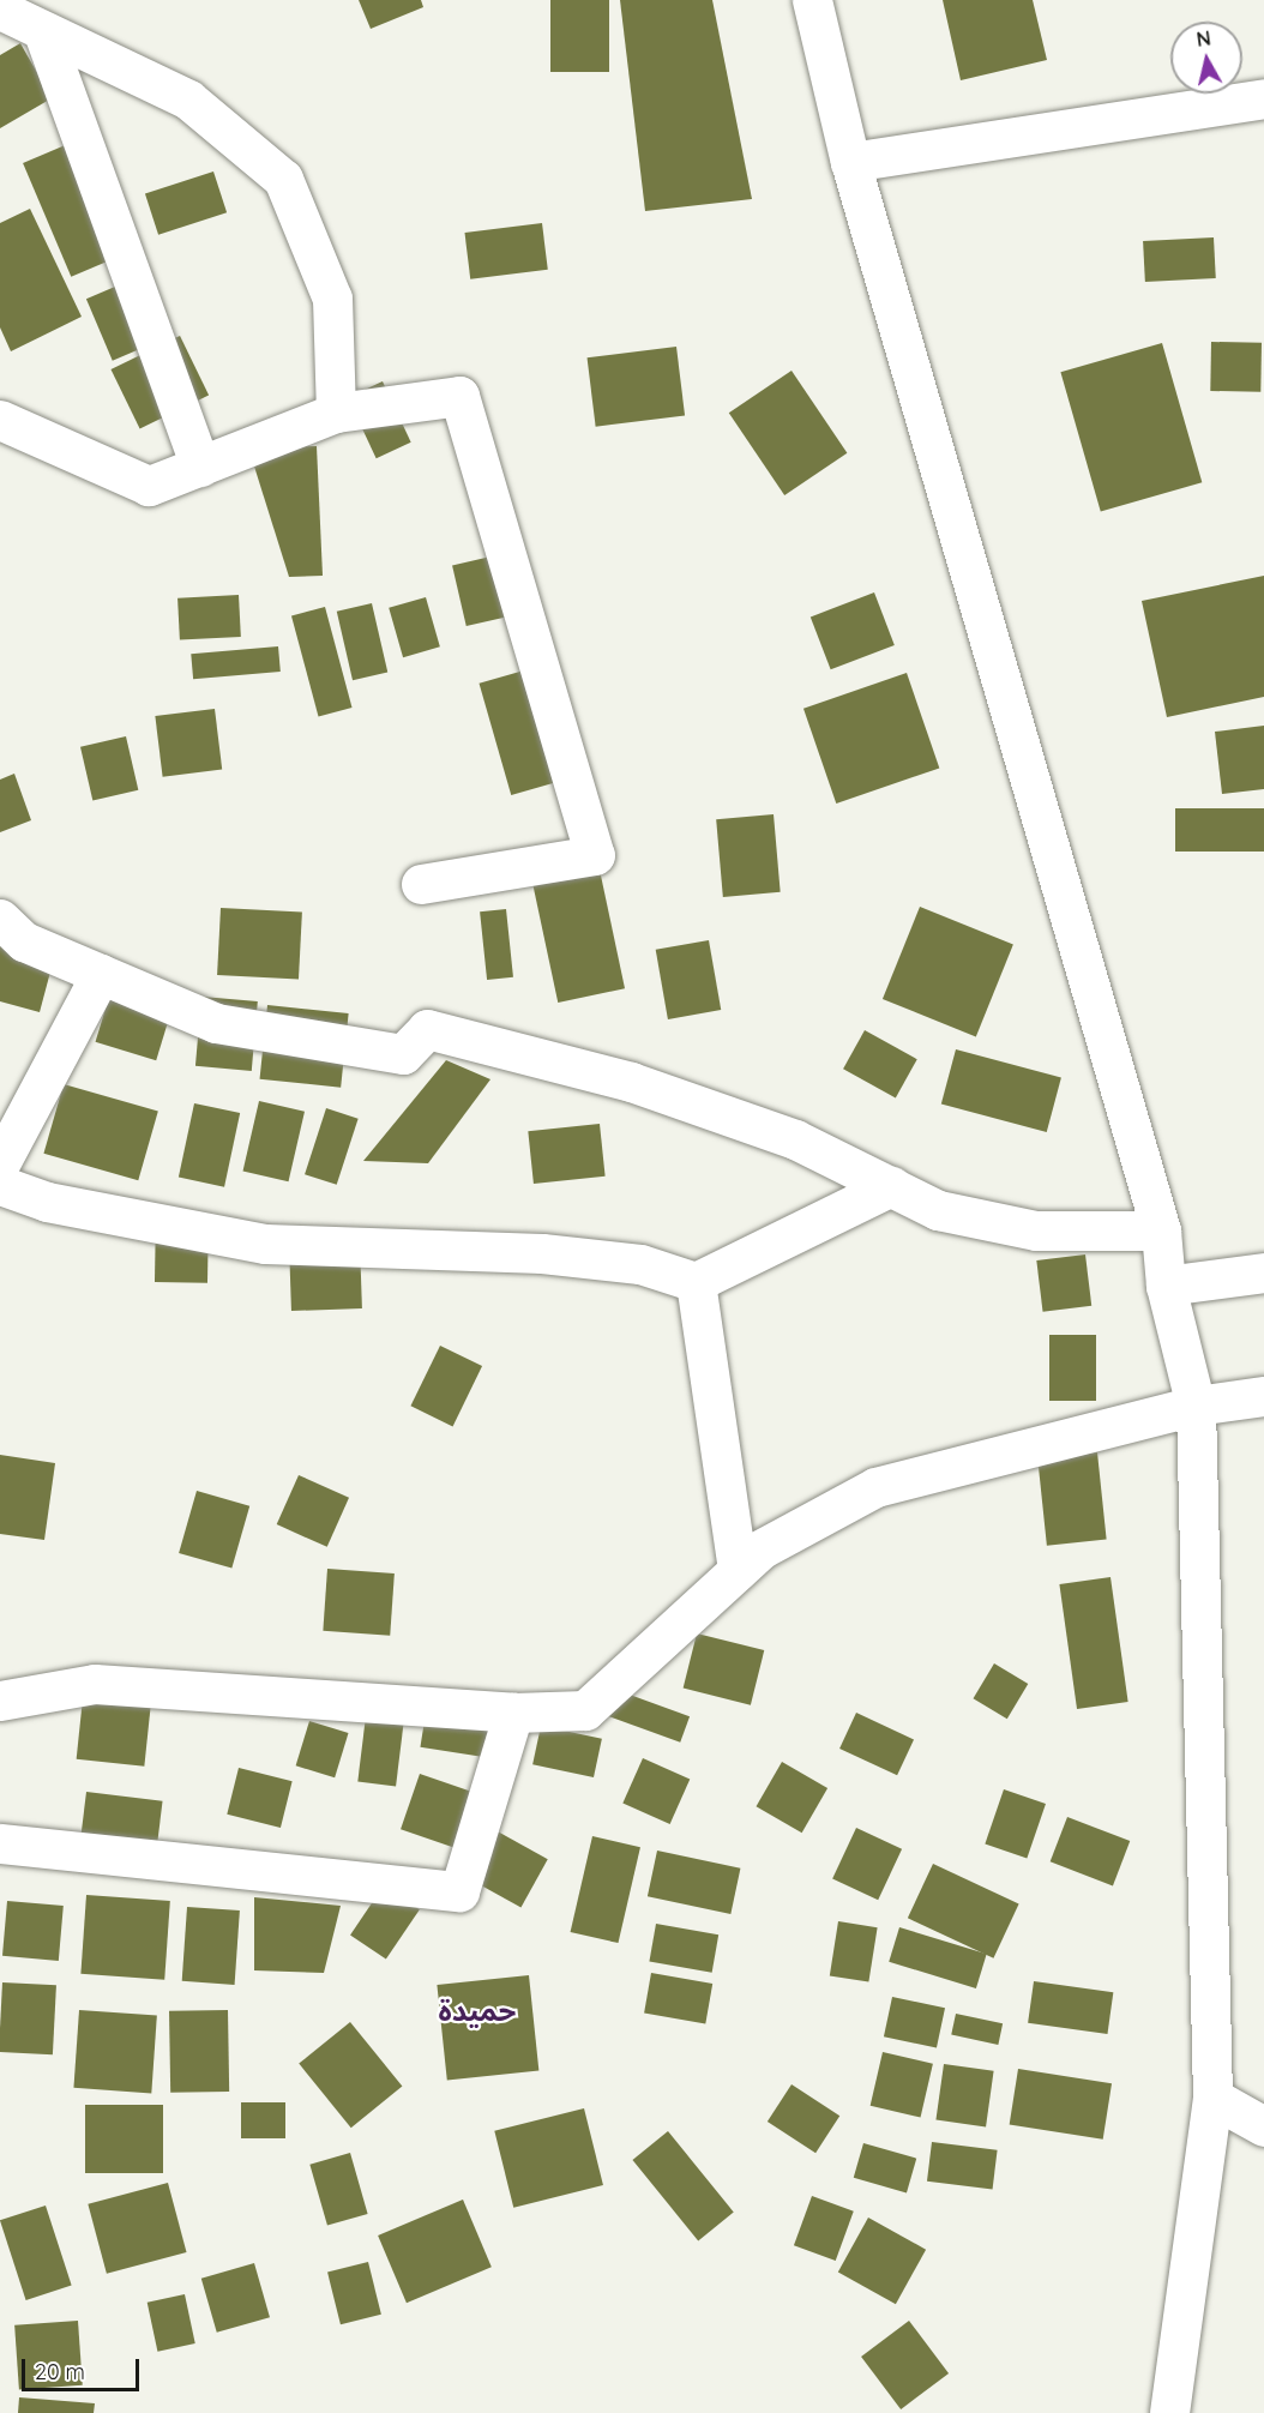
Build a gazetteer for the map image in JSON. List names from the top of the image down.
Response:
{
  "districts": ["حميدة"],
  "scale_bar": "20 m",
  "north": "top"
}
